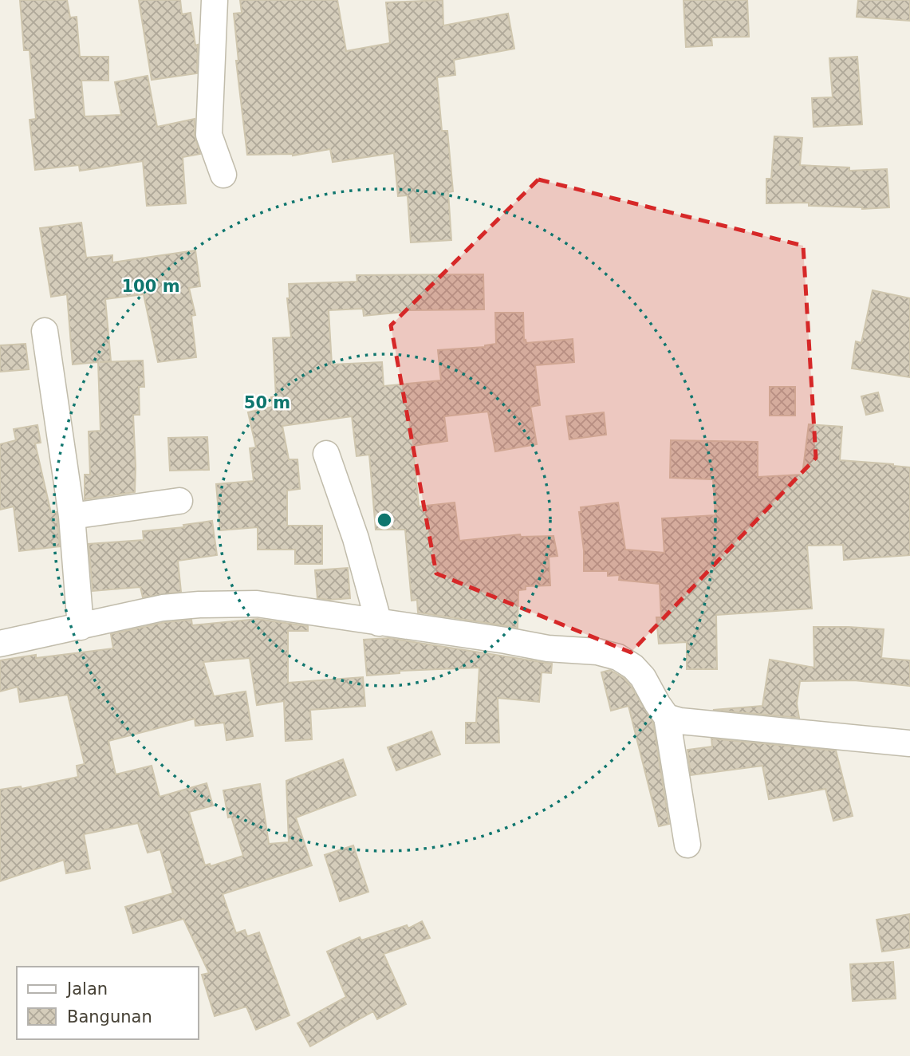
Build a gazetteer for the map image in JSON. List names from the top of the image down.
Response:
{
  "legend": ["Jalan", "Bangunan"],
  "rings": ["100 m", "50 m"]
}
